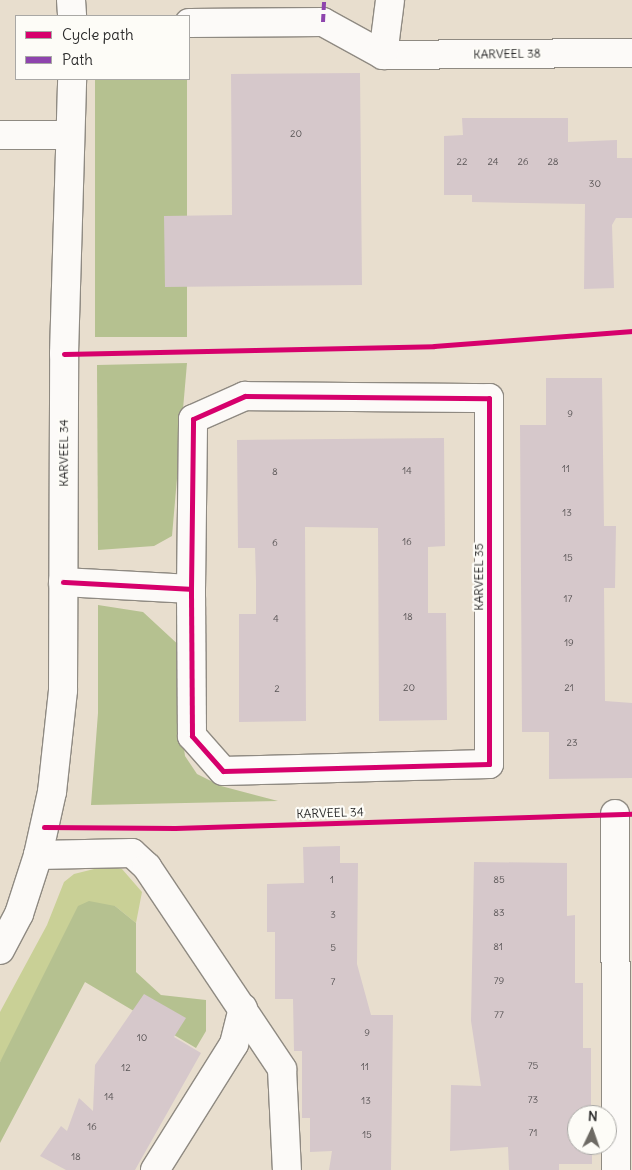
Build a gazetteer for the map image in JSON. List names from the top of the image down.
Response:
{
  "streets": {
    "street": ["KARVEEL 38", "KARVEEL 34", "KARVEEL 35"]
  },
  "house_numbers": [
    "20",
    "22",
    "24",
    "26",
    "28",
    "30",
    "9",
    "11",
    "14",
    "8",
    "13",
    "16",
    "6",
    "15",
    "17",
    "18",
    "4",
    "19",
    "20",
    "21",
    "2",
    "23",
    "1",
    "85",
    "83",
    "3",
    "81",
    "5",
    "79",
    "7",
    "77",
    "9",
    "10",
    "75",
    "11",
    "12",
    "14",
    "73",
    "13",
    "16",
    "71",
    "15",
    "18"
  ],
  "legend": ["Cycle path", "Path"],
  "north": "top"
}
